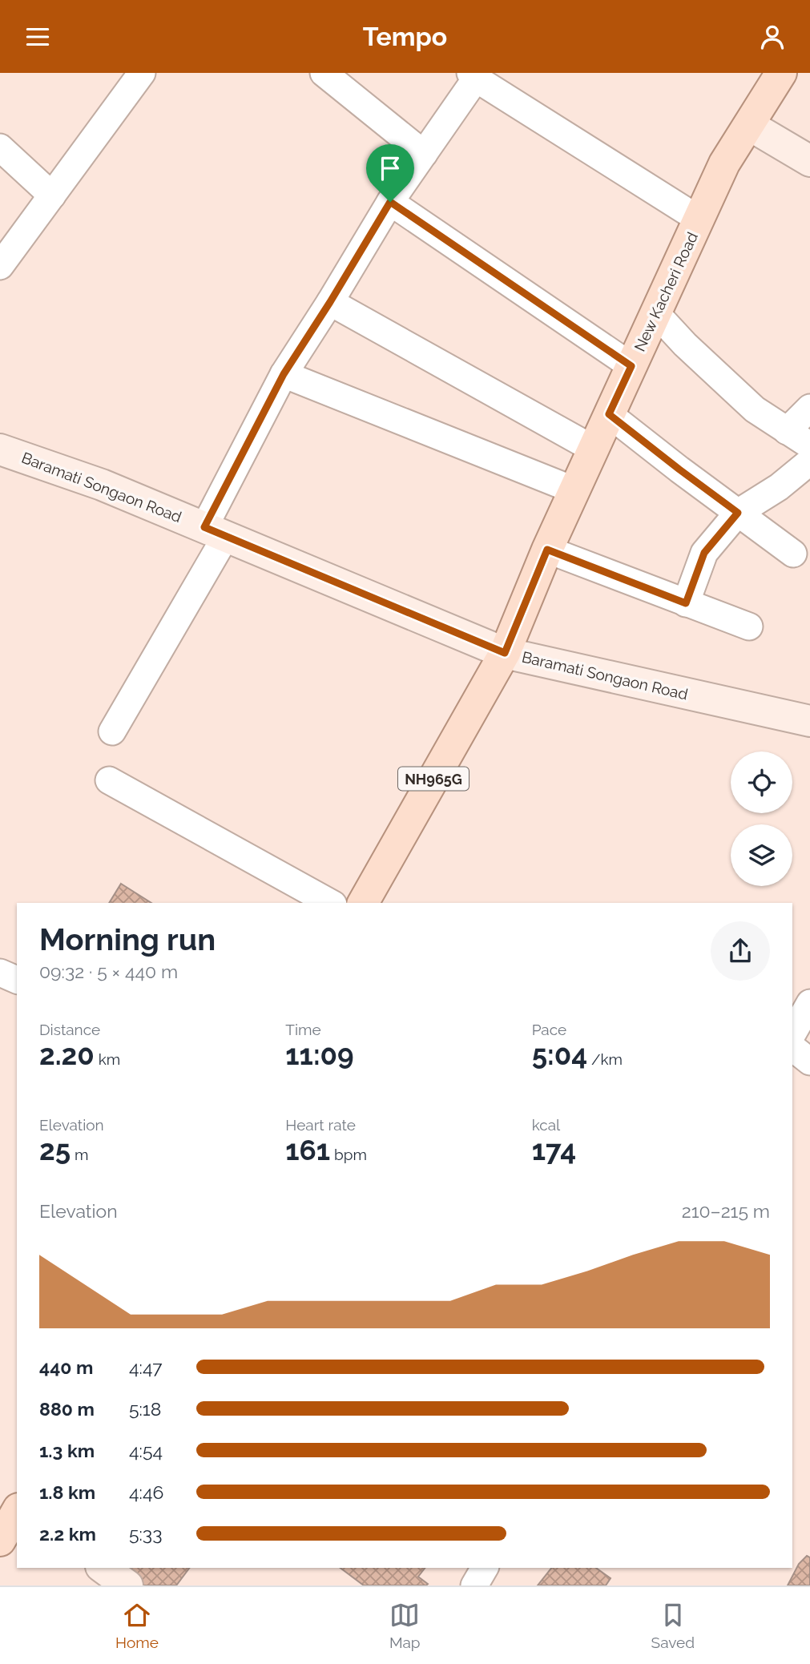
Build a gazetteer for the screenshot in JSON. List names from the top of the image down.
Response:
{
  "streets": {
    "main road": ["New Kacheri Road", "Baramati Songaon Road", "NH965G"]
  },
  "crossings": [
    ["New Kacheri Road", "Baramati Songaon Road"]
  ],
  "page": {
    "header": "Tempo",
    "heading": ["Morning run", "09:32 · 5 × 440 m"],
    "stats": [
      ["Distance", "2.20 km"],
      ["Time", "11:09"],
      ["Pace", "5:04 /km"],
      ["Elevation", "25 m"],
      ["Heart rate", "161 bpm"],
      ["kcal", "174"]
    ],
    "chart": ["Elevation", "210–215 m"],
    "list": [
      {
        "name": "440 m",
        "note": "4:47"
      },
      {
        "name": "880 m",
        "note": "5:18"
      },
      {
        "name": "1.3 km",
        "note": "4:54"
      },
      {
        "name": "1.8 km",
        "note": "4:46"
      },
      {
        "name": "2.2 km",
        "note": "5:33"
      }
    ],
    "tabs": ["Home", "Map", "Saved"]
  }
}
